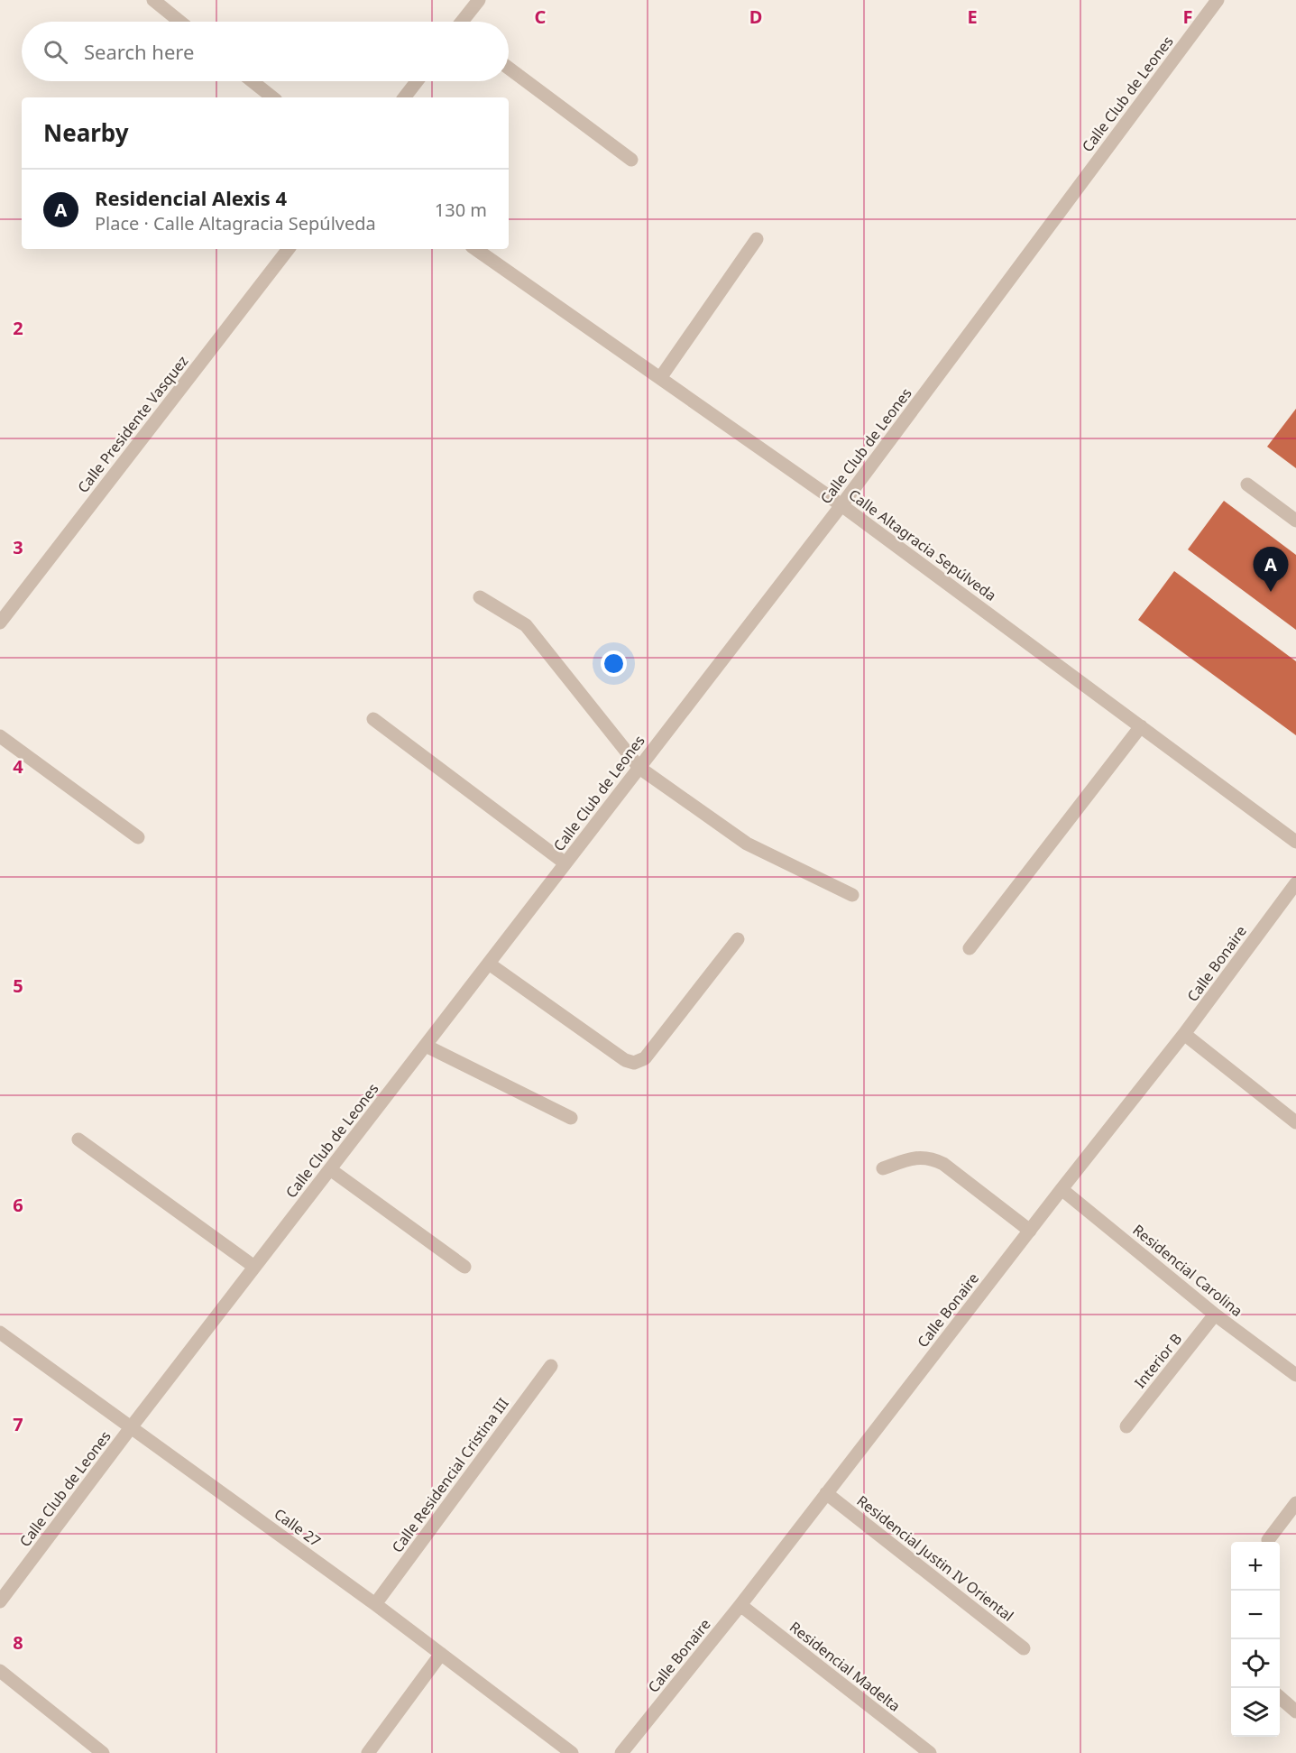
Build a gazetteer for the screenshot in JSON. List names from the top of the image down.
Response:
{
  "streets": {
    "street": [
      "Calle Club de Leones",
      "Calle Presidente Vasquez",
      "Calle Altagracia Sepúlveda",
      "Calle Bonaire",
      "Residencial Carolina",
      "Interior B",
      "Calle Residencial Cristina III",
      "Calle 27",
      "Residencial Justin IV Oriental",
      "Residencial Madelta"
    ]
  },
  "crossings": [
    ["Calle Club de Leones", "Calle Altagracia Sepúlveda"],
    ["Calle Club de Leones", "Calle 27"],
    ["Calle Bonaire", "Residencial Carolina"],
    ["Calle Bonaire", "Residencial Justin IV Oriental"],
    ["Calle Bonaire", "Residencial Madelta"],
    ["Residencial Carolina", "Interior B"],
    ["Calle Residencial Cristina III", "Calle 27"]
  ],
  "page": {
    "search": "Search here",
    "heading": "Nearby",
    "list": [
      {
        "mark": "A",
        "name": "Residencial Alexis 4",
        "note": "Place · Calle Altagracia Sepúlveda",
        "value": "130 m"
      }
    ],
    "pins": "A",
    "map_buttons": ["+", "−"]
  },
  "grid": {
    "columns": [
      "C",
      "D",
      "E",
      "F"
    ],
    "rows": [
      "2",
      "3",
      "4",
      "5",
      "6",
      "7",
      "8"
    ]
  }
}
